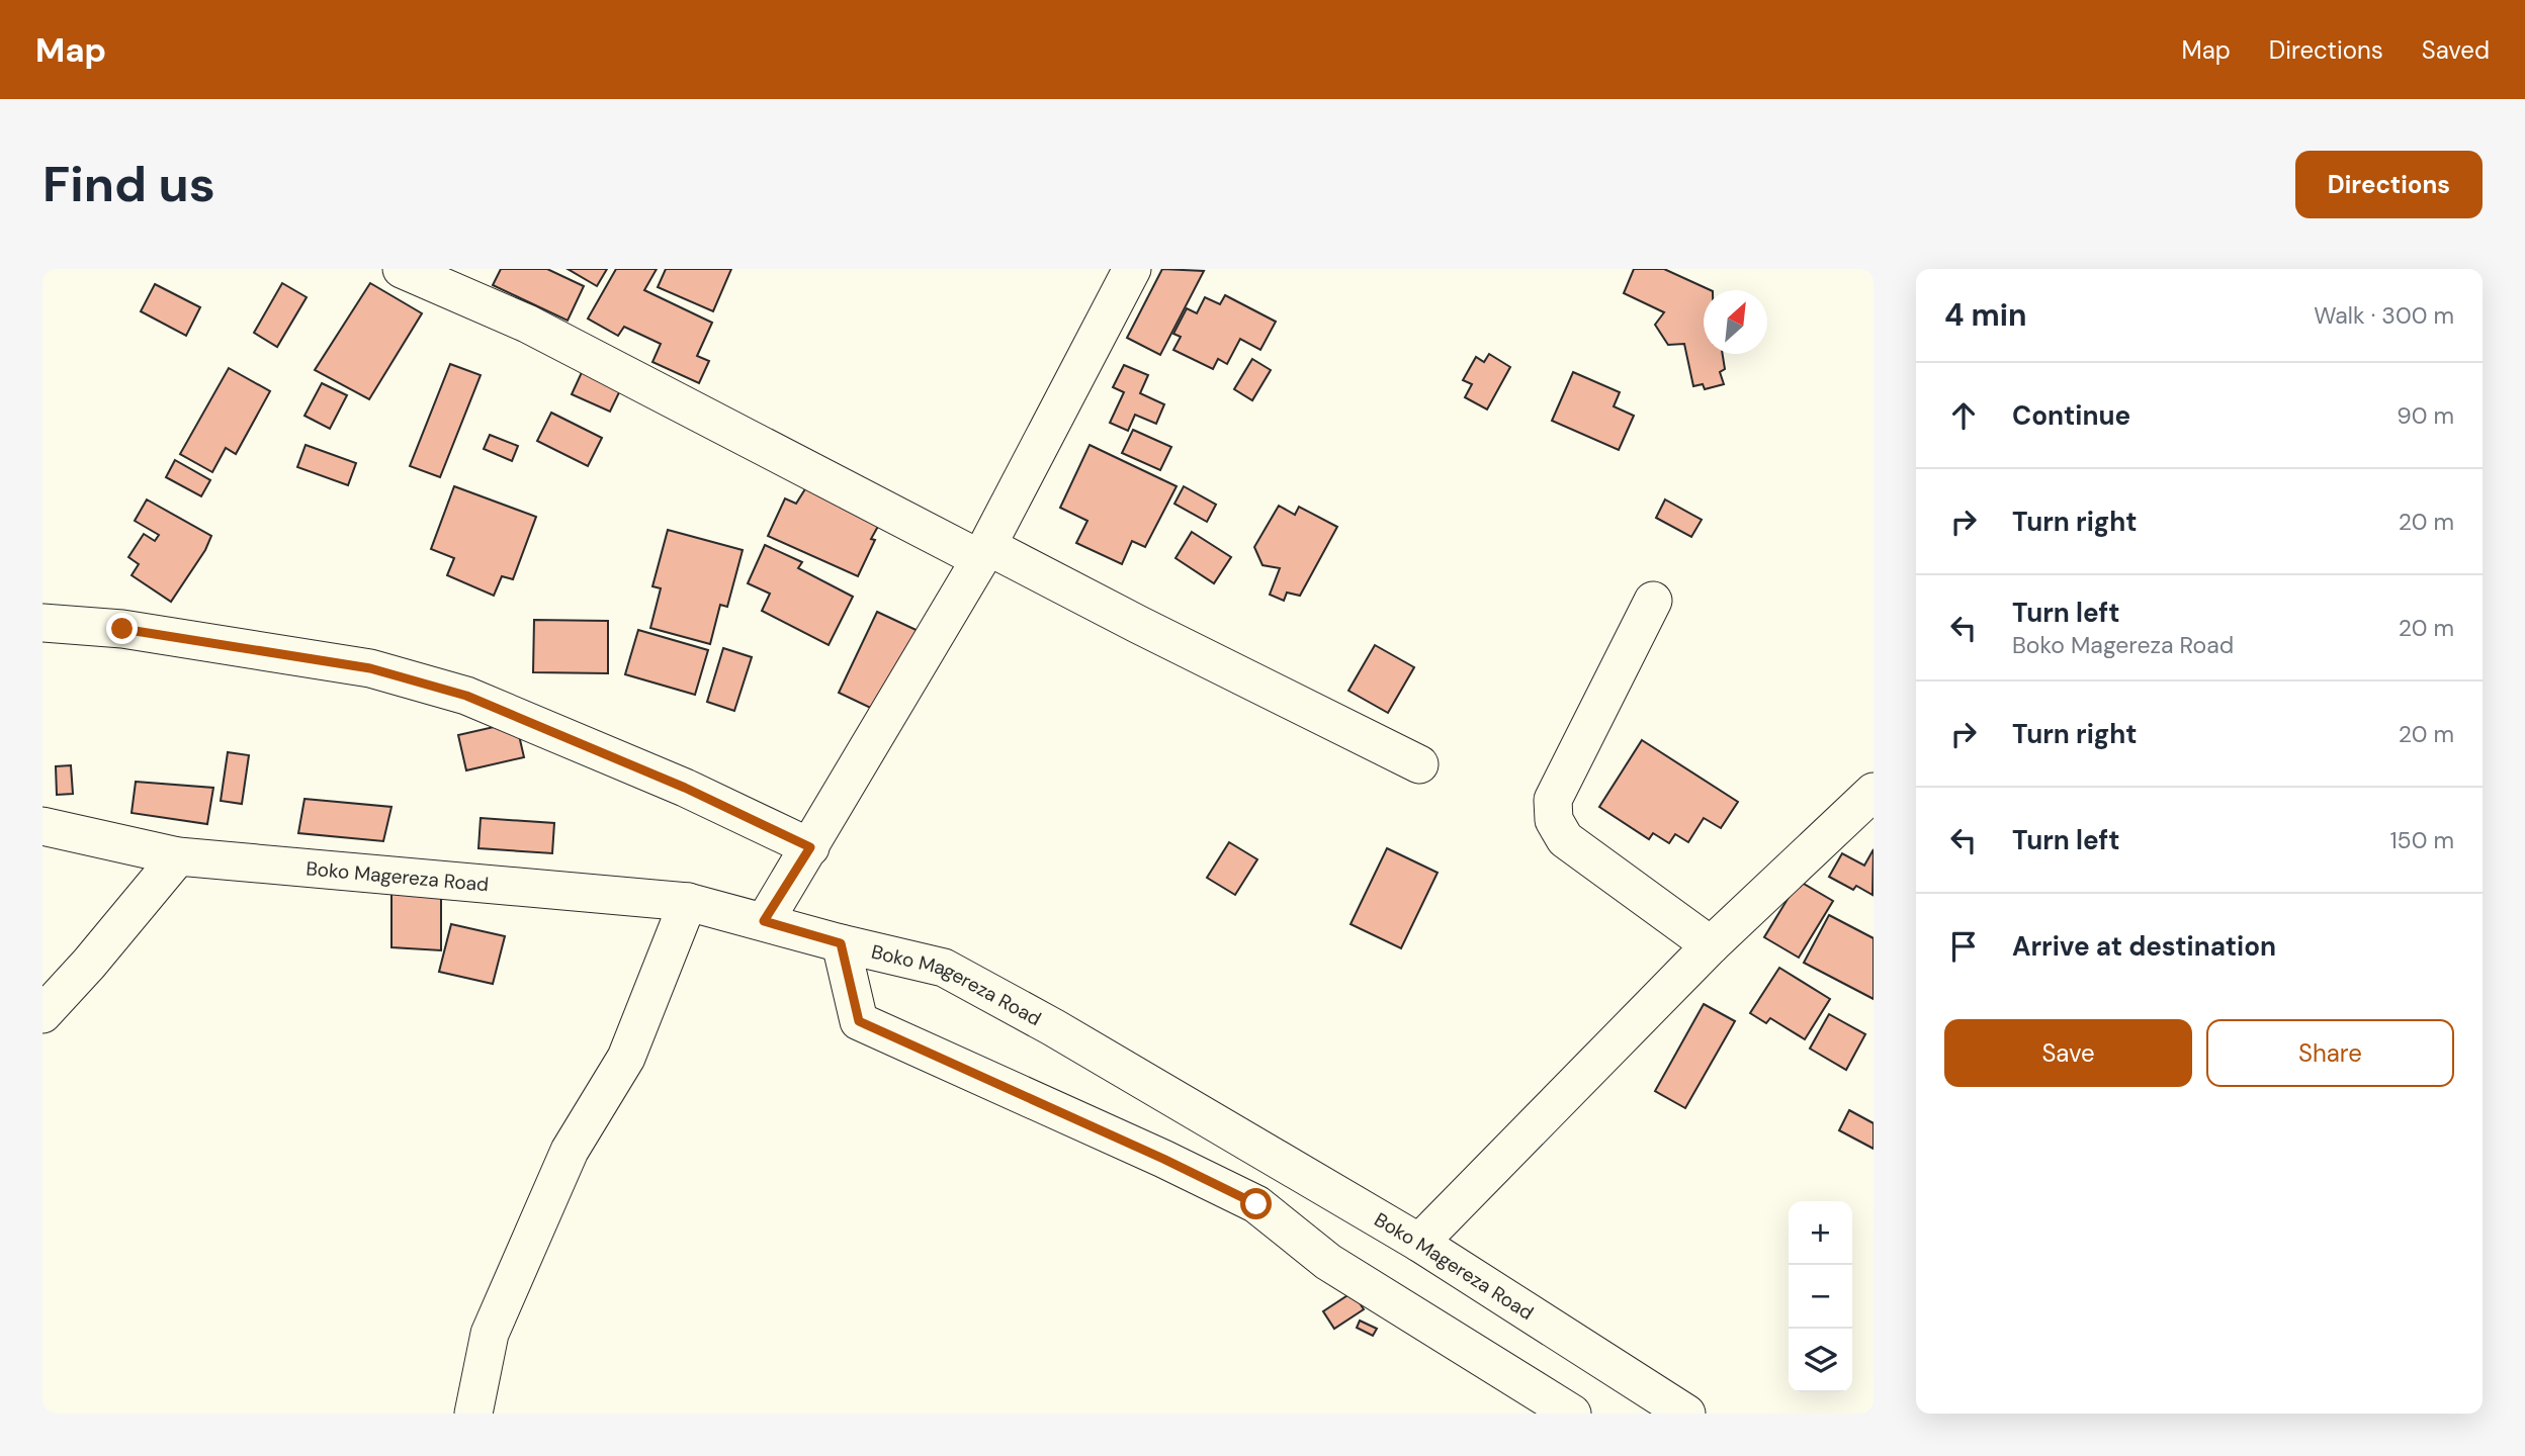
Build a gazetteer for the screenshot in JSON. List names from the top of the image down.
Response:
{
  "streets": {
    "street": ["Boko Magereza Road"]
  },
  "north": "top right",
  "page": {
    "header": "Map",
    "nav": ["Map", "Directions", "Saved"],
    "buttons": [
      "Directions",
      ["Save", "Share"]
    ],
    "title": "Find us",
    "heading": ["4 min", "Walk · 300 m"],
    "list": [
      ["Continue", "90 m"],
      ["Turn right", "20 m"],
      ["Turn left", "Boko Magereza Road", "20 m"],
      ["Turn right", "20 m"],
      ["Turn left", "150 m"],
      "Arrive at destination"
    ],
    "map_buttons": ["+", "−"]
  }
}
